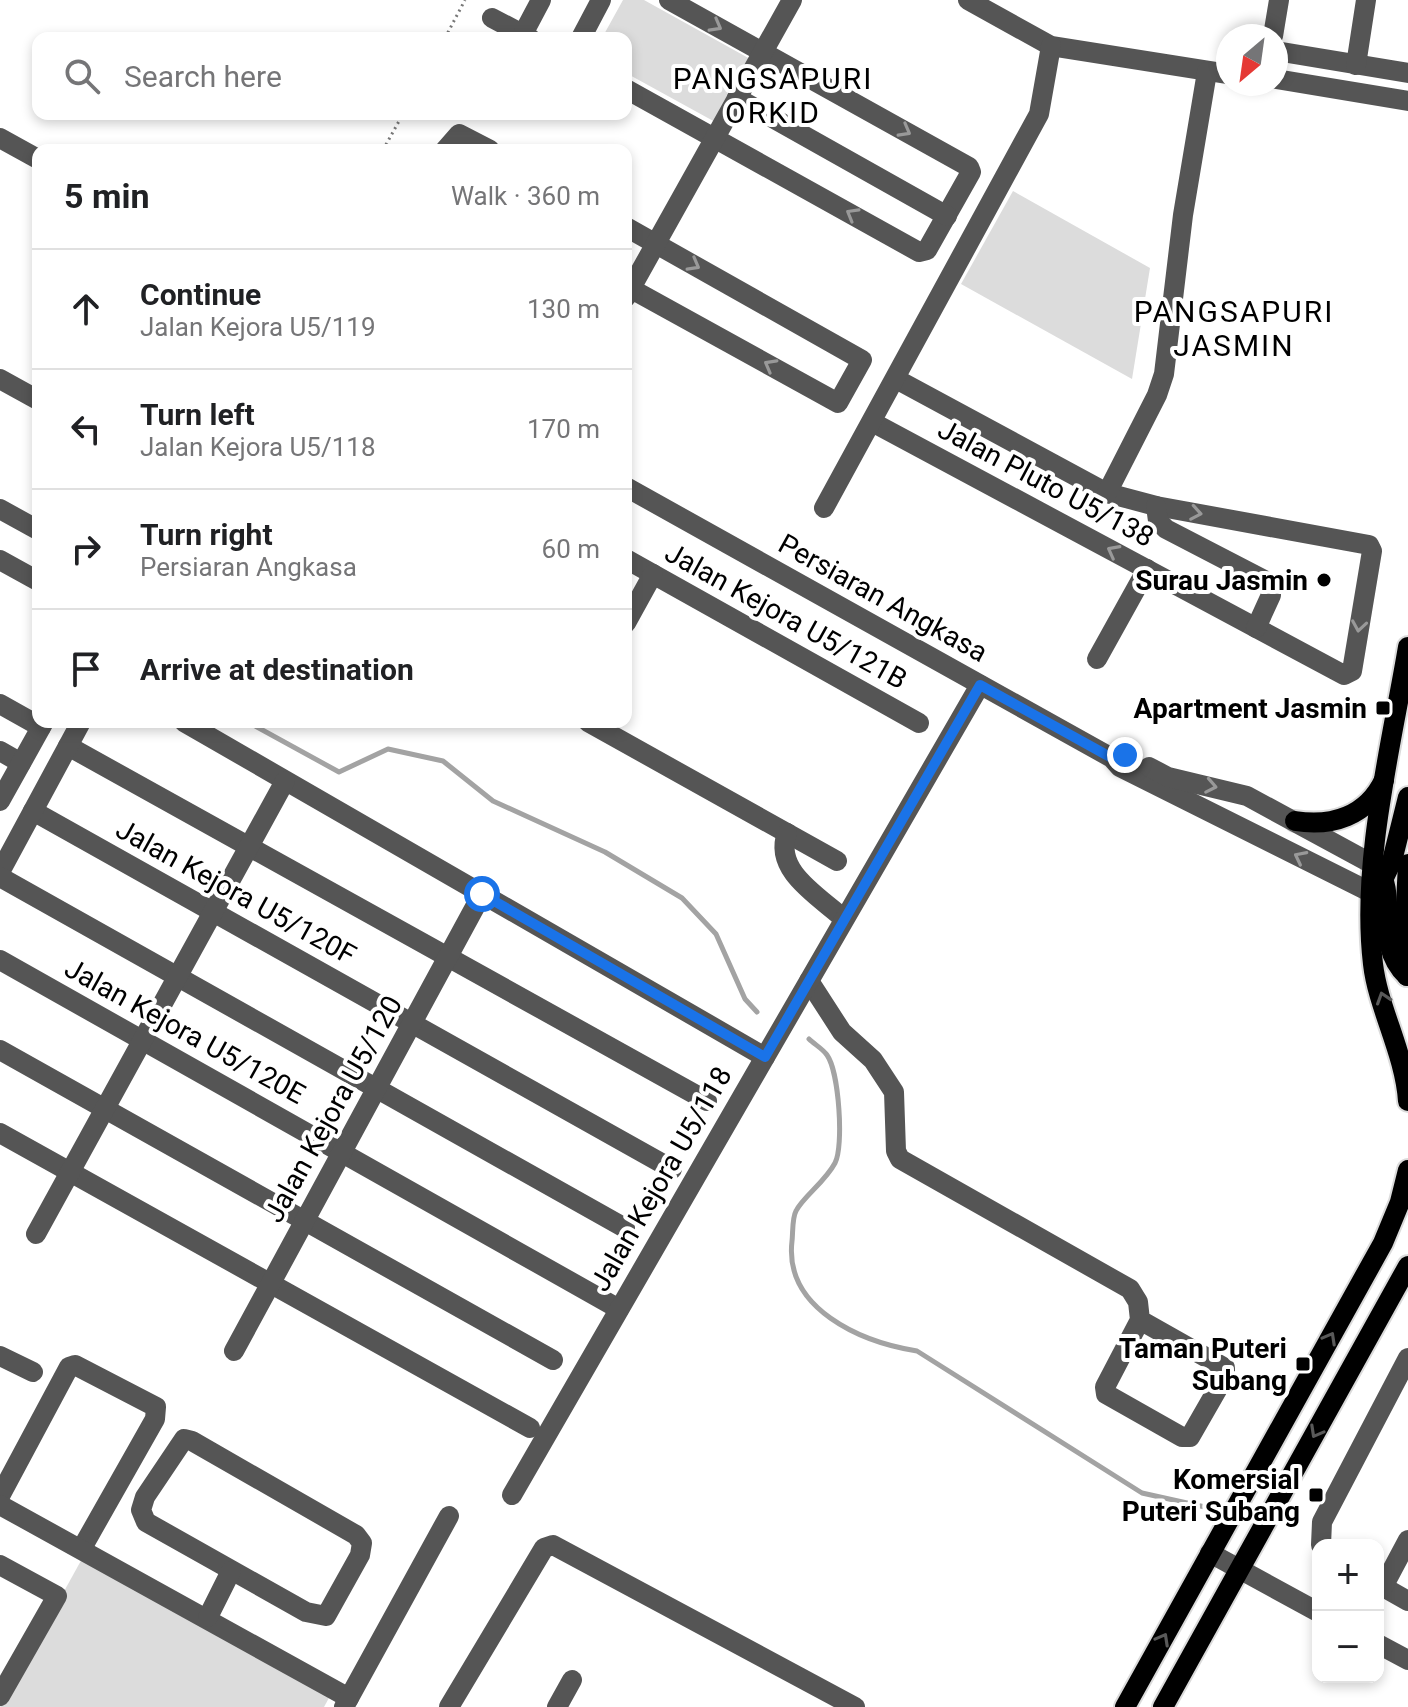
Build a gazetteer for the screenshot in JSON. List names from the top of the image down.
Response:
{
  "streets": {
    "street": [
      "Jalan Pluto U5/138",
      "Persiaran Angkasa",
      "Jalan Kejora U5/121B",
      "Jalan Kejora U5/120F",
      "Jalan Kejora U5/120E",
      "Jalan Kejora U5/120",
      "Jalan Kejora U5/118"
    ]
  },
  "crossings": [
    ["Persiaran Angkasa", "Jalan Kejora U5/118"],
    ["Jalan Kejora U5/120F", "Jalan Kejora U5/120"],
    ["Jalan Kejora U5/120E", "Jalan Kejora U5/120"],
    ["Jalan Kejora U5/120E", "Jalan Kejora U5/118"]
  ],
  "districts": ["PANGSAPURI ORKID", "PANGSAPURI JASMIN"],
  "places": {
    "other": ["Surau Jasmin"],
    "transit": ["Apartment Jasmin", "Taman Puteri Subang", "Komersial Puteri Subang"]
  },
  "north": "bottom left",
  "page": {
    "search": "Search here",
    "heading": ["5 min", "Walk · 360 m"],
    "list": [
      ["Continue", "Jalan Kejora U5/119", "130 m"],
      ["Turn left", "Jalan Kejora U5/118", "170 m"],
      ["Turn right", "Persiaran Angkasa", "60 m"],
      "Arrive at destination"
    ],
    "map_buttons": ["+", "−"]
  }
}
